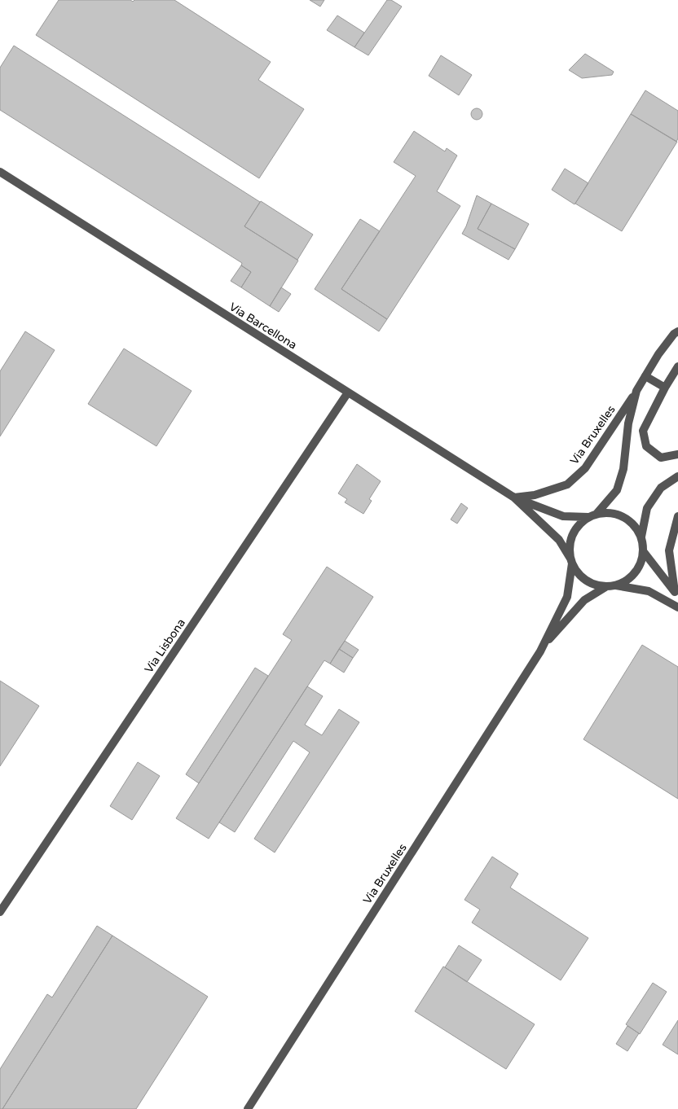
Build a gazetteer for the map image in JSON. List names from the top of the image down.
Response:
{
  "streets": {
    "street": ["Via Barcellona", "Via Bruxelles", "Via Lisbona"]
  },
  "crossings": [
    ["Via Barcellona", "Via Bruxelles"],
    ["Via Barcellona", "Via Lisbona"]
  ]
}
